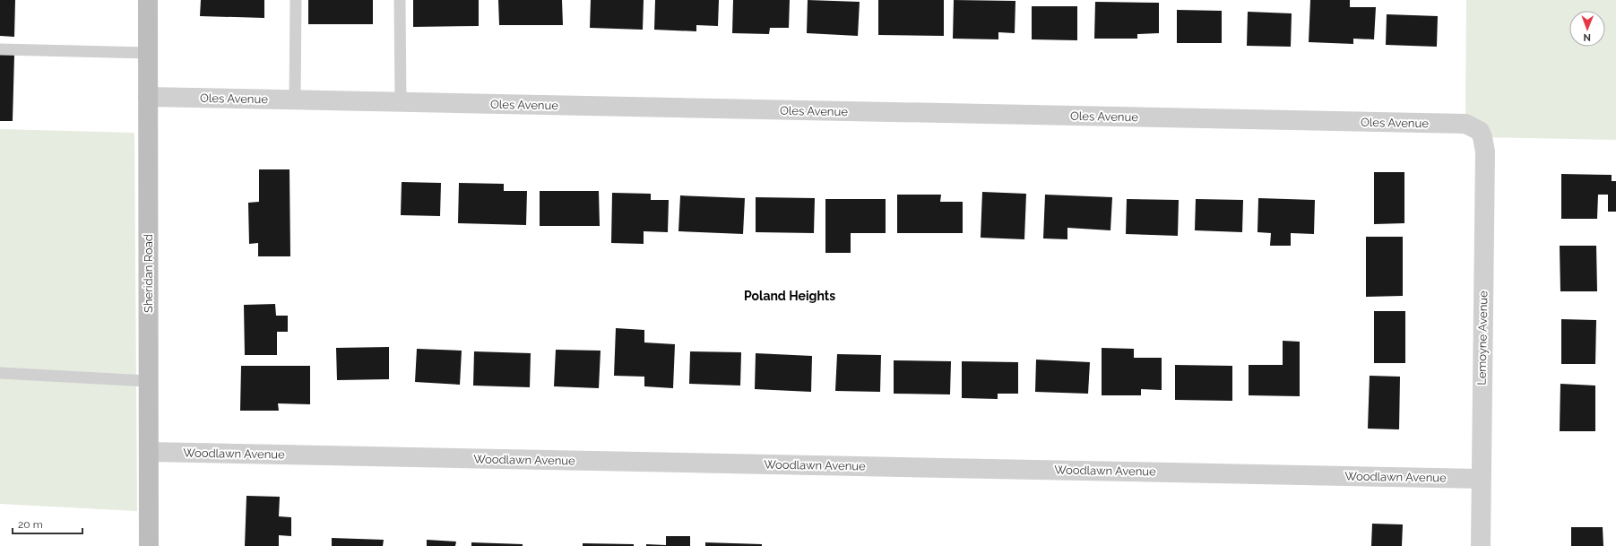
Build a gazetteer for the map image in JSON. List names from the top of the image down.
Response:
{
  "streets": {
    "street": [
      "Oles Avenue",
      "Sheridan Road",
      "Lemoyne Avenue",
      "Woodlawn Avenue"
    ]
  },
  "crossings": [
    ["Oles Avenue", "Sheridan Road"],
    ["Oles Avenue", "Lemoyne Avenue"],
    ["Sheridan Road", "Woodlawn Avenue"],
    ["Lemoyne Avenue", "Woodlawn Avenue"]
  ],
  "districts": ["Poland Heights"],
  "scale_bar": "20 m",
  "north": "bottom"
}
